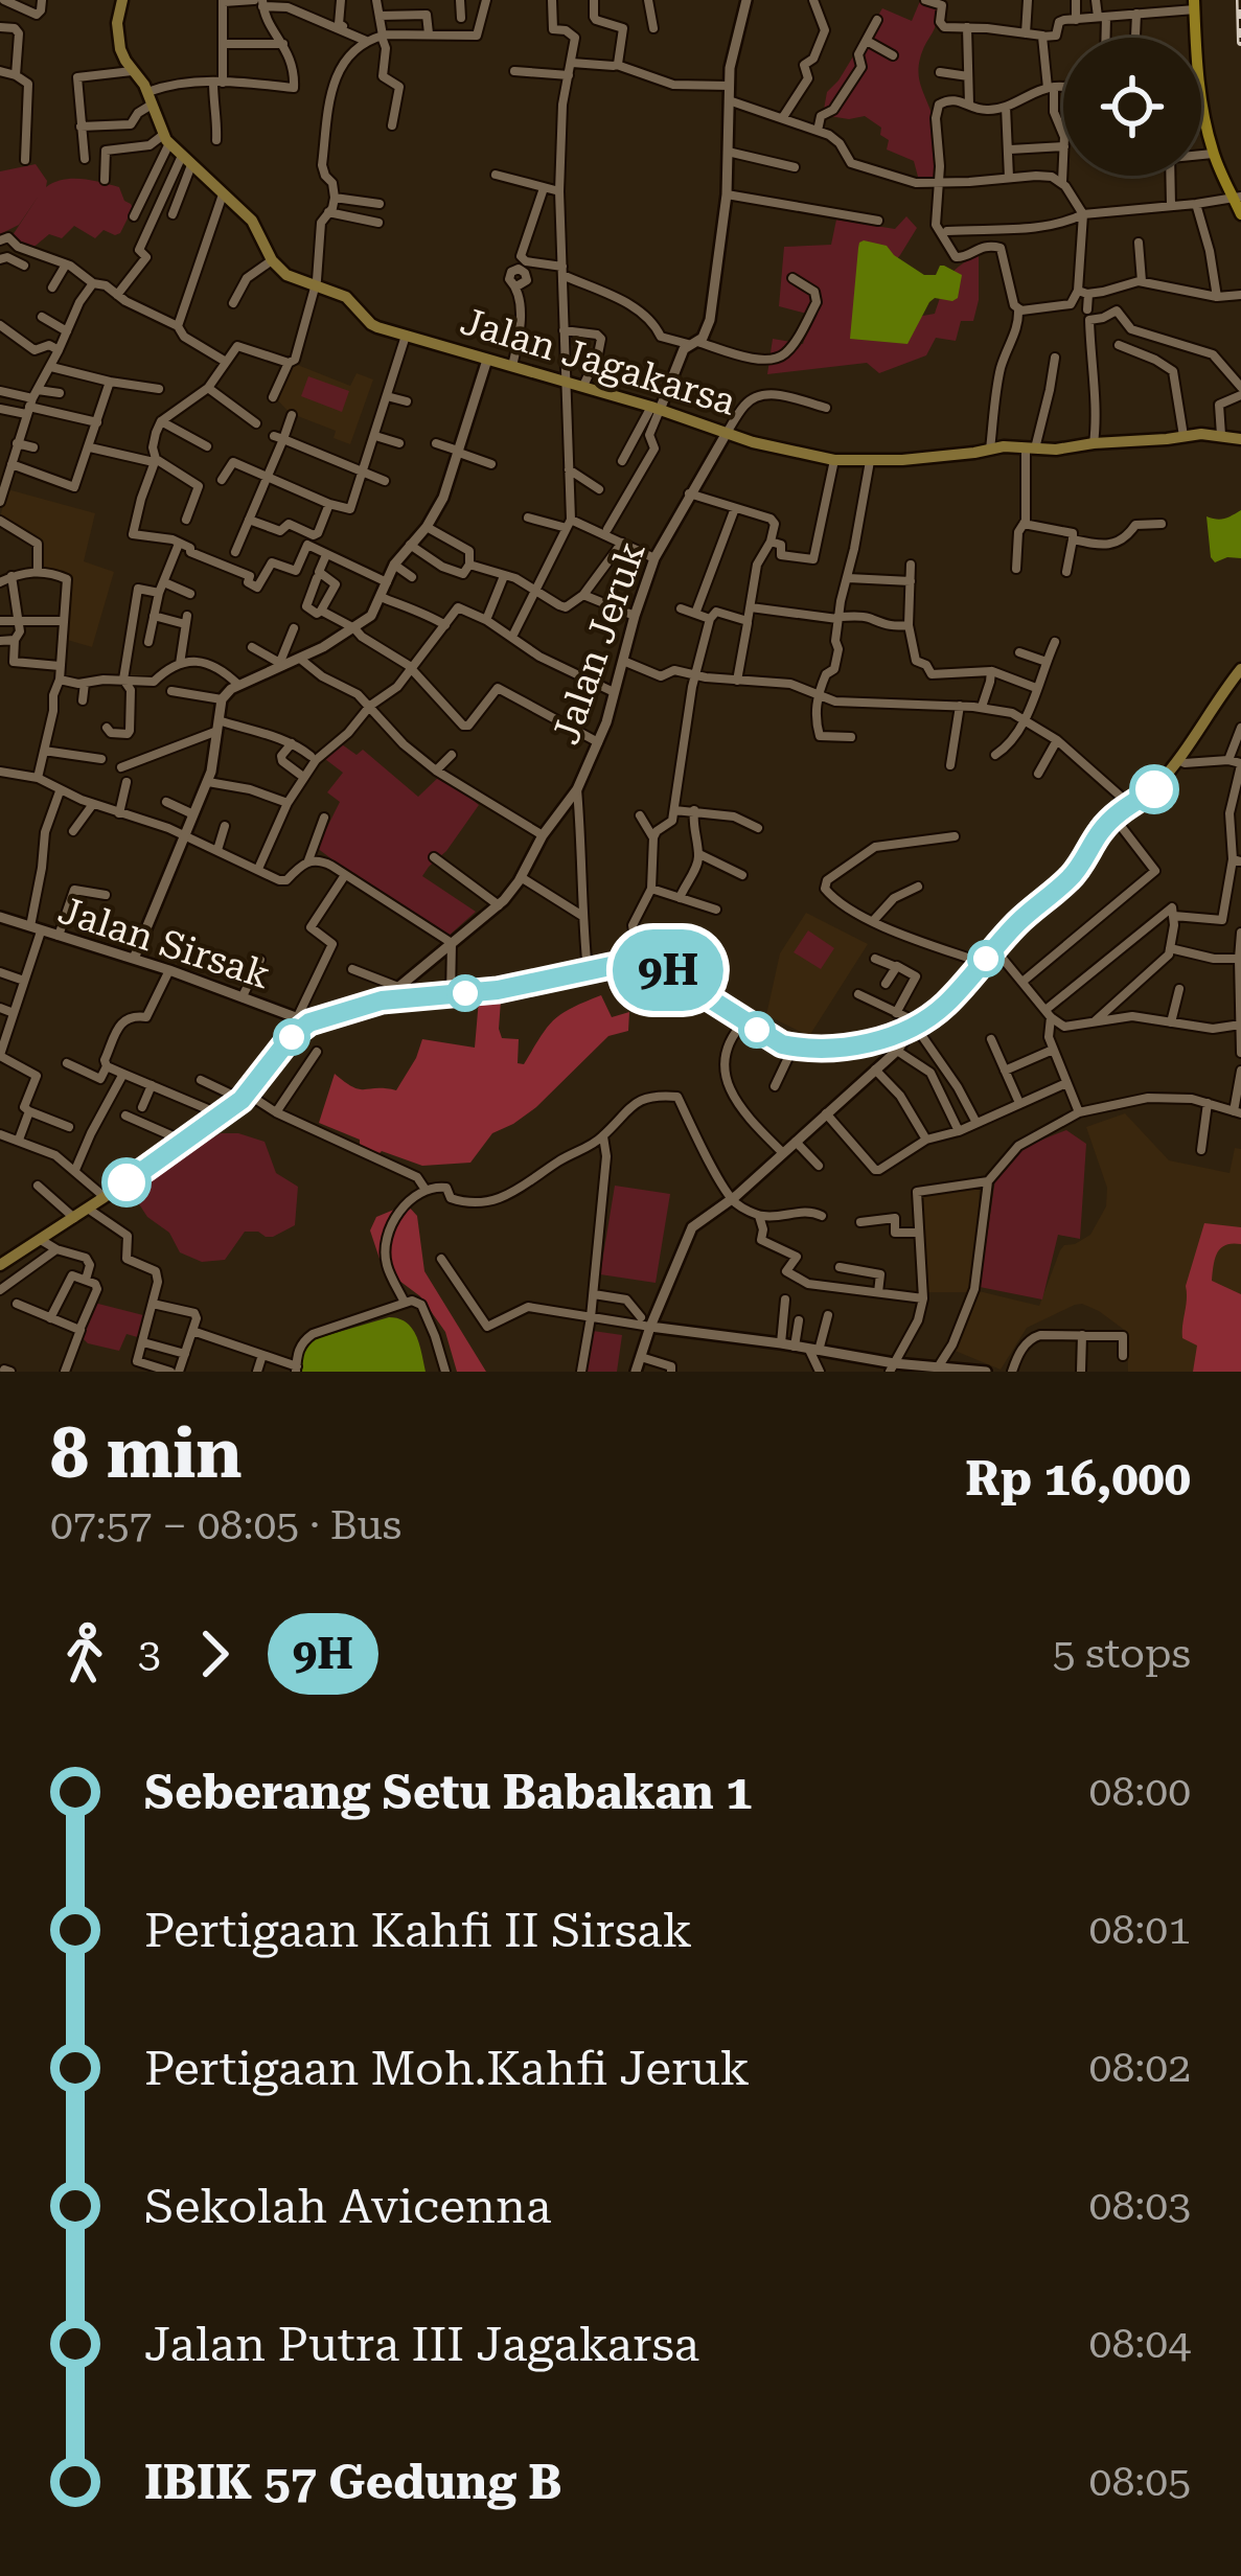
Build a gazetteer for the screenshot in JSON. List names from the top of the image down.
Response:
{
  "streets": {
    "main road": ["Jalan Jagakarsa"],
    "street": ["Jalan Jeruk", "Jalan Sirsak"]
  },
  "crossings": [
    ["Jalan Jagakarsa", "Jalan Jeruk"]
  ],
  "lines": ["bus line 9H"],
  "page": {
    "on_map": "9H",
    "heading": ["8 min", "07:57 – 08:05 · Bus", "Rp 16,000"],
    "legs": ["3", "9H", "5 stops"],
    "list": [
      {
        "name": "Seberang Setu Babakan 1",
        "value": "08:00"
      },
      {
        "name": "Pertigaan Kahfi II Sirsak",
        "value": "08:01"
      },
      {
        "name": "Pertigaan Moh.Kahfi Jeruk",
        "value": "08:02"
      },
      {
        "name": "Sekolah Avicenna",
        "value": "08:03"
      },
      {
        "name": "Jalan Putra III Jagakarsa",
        "value": "08:04"
      },
      {
        "name": "IBIK 57 Gedung B",
        "value": "08:05"
      }
    ]
  }
}
